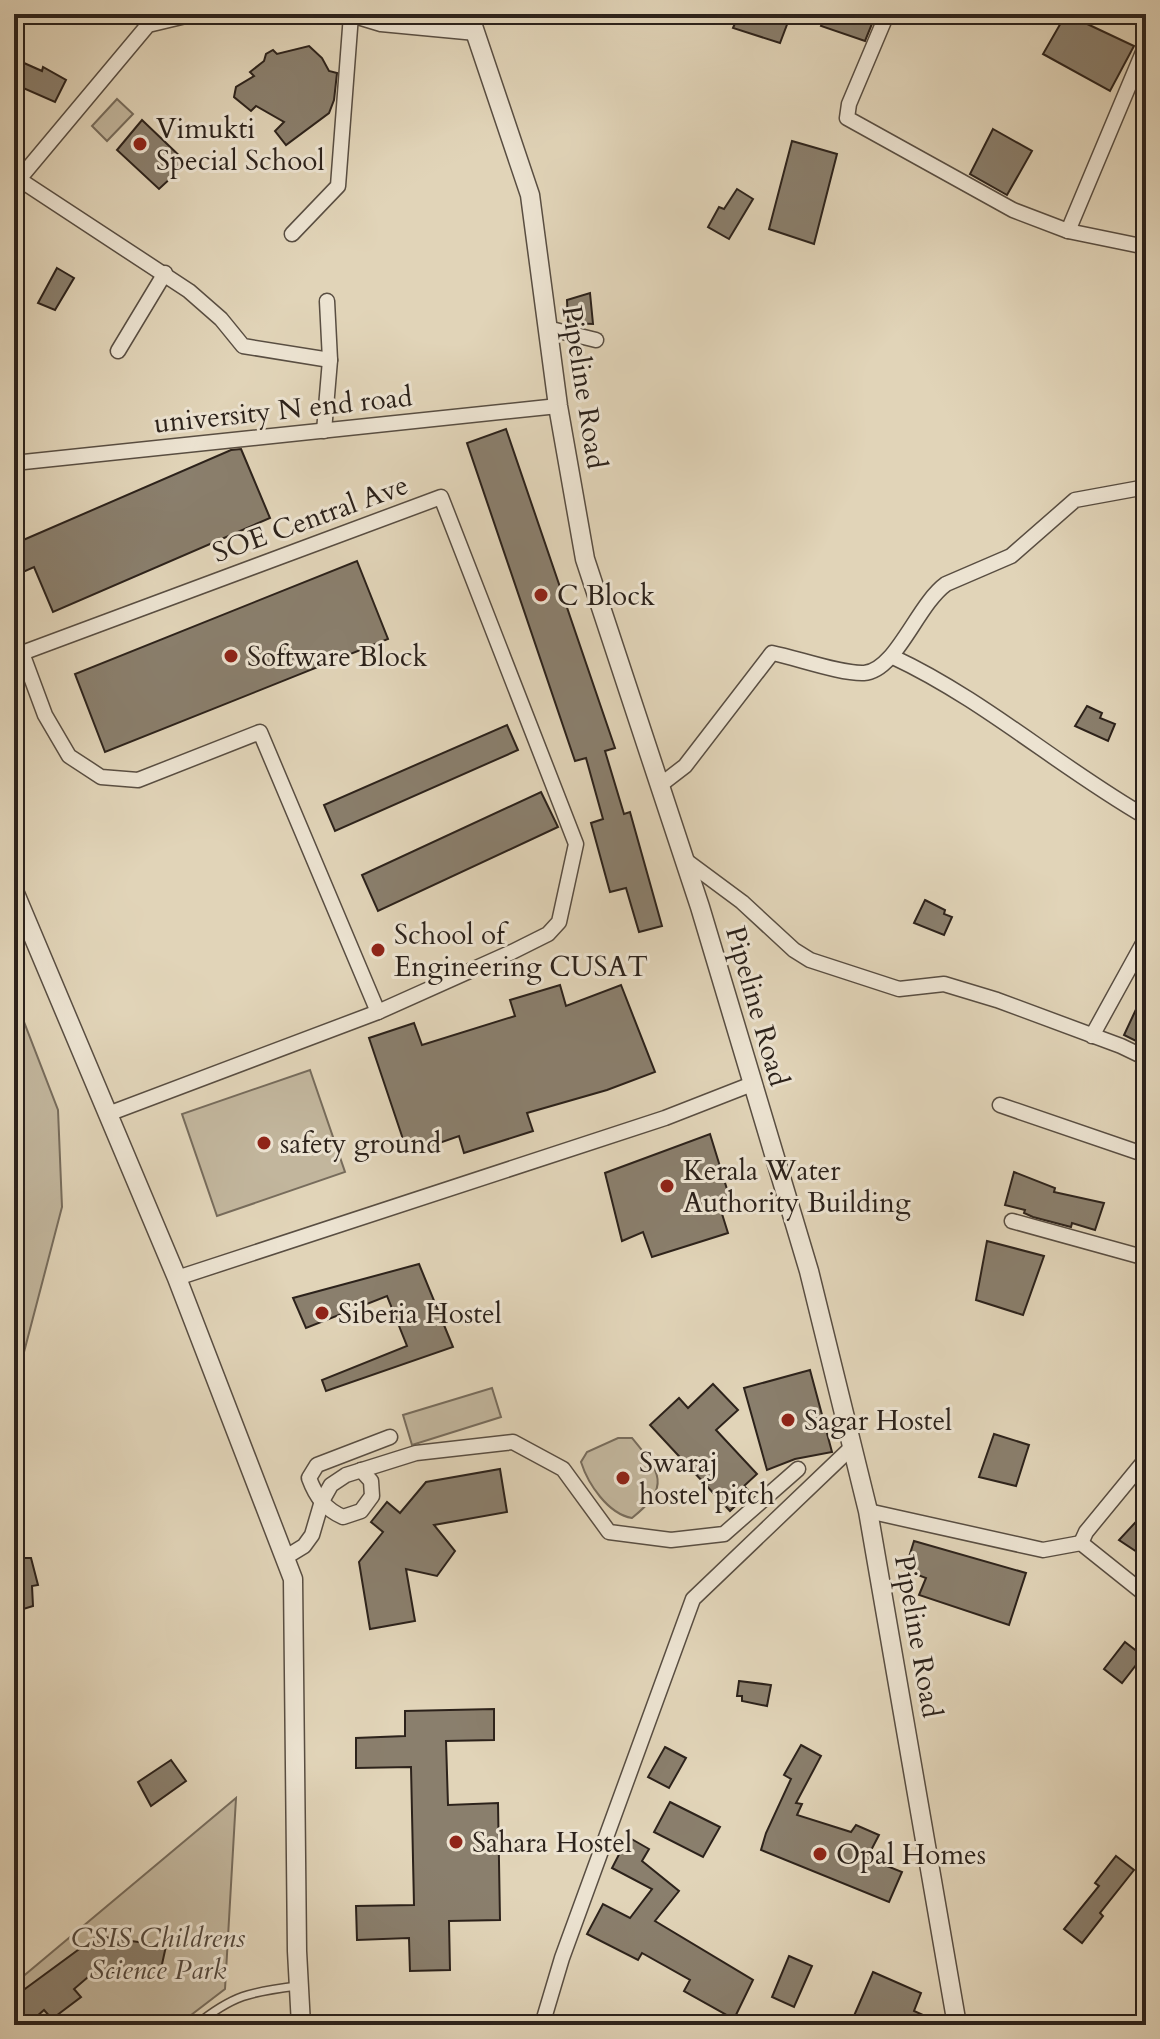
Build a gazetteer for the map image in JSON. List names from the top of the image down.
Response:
{
  "streets": {
    "street": ["Pipeline Road", "university N end road", "SOE Central Ave"]
  },
  "crossings": [
    ["Pipeline Road", "university N end road"]
  ],
  "parks": ["CSIS Childrens Science Park"],
  "places": [
    "Vimukti Special School",
    "C Block",
    "Software Block",
    "School of Engineering CUSAT",
    "safety ground",
    "Kerala Water Authority Building",
    "Siberia Hostel",
    "Sagar Hostel",
    "Swaraj hostel pitch",
    "Sahara Hostel",
    "Opal Homes"
  ]
}
